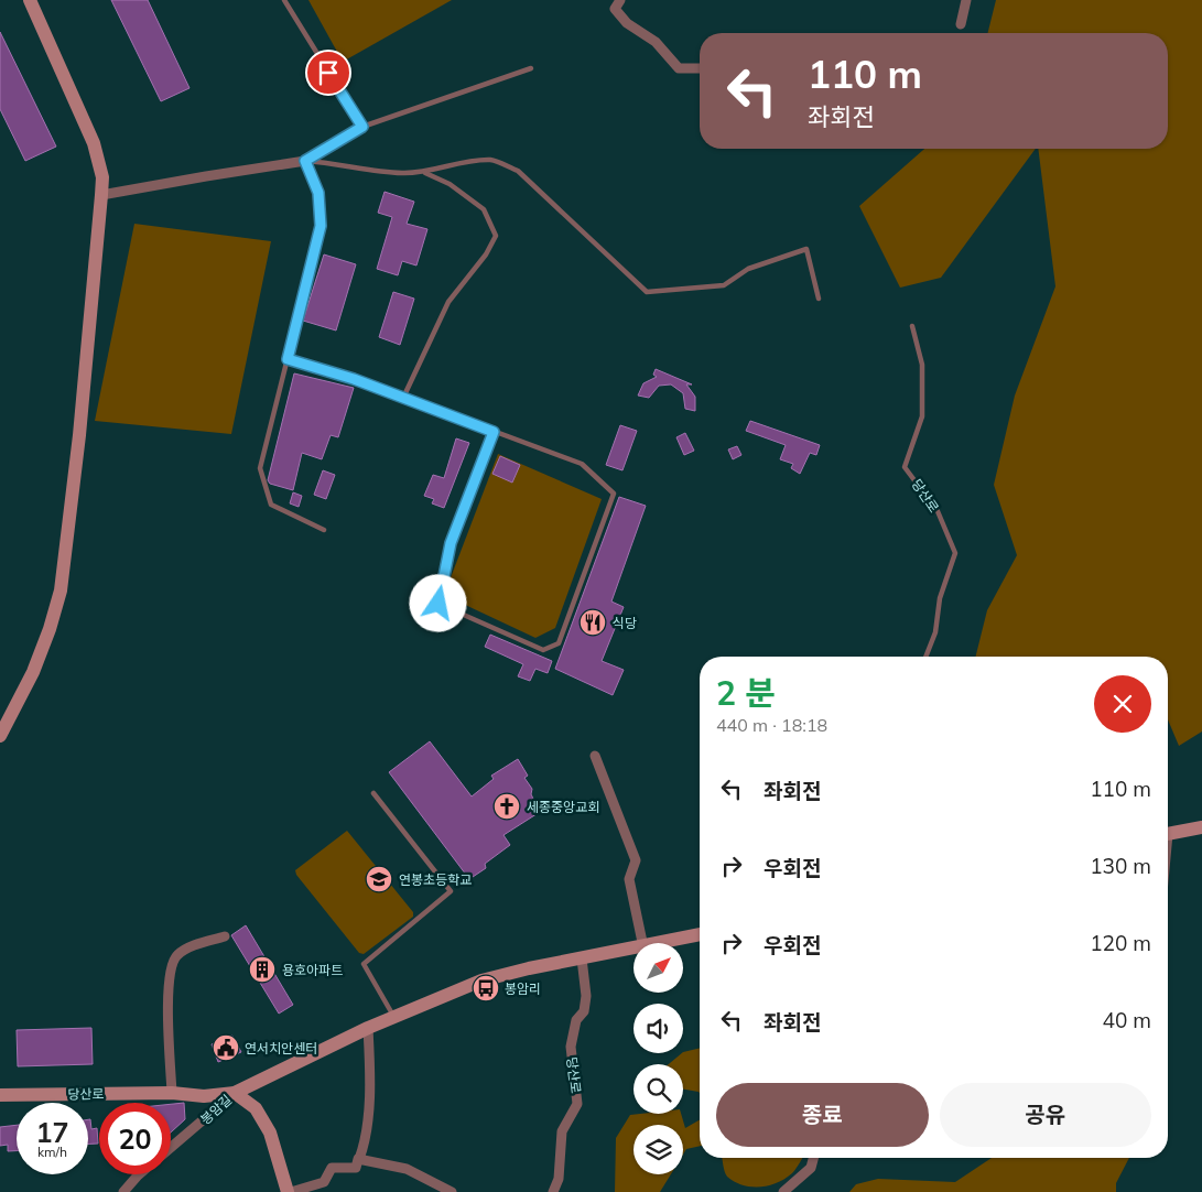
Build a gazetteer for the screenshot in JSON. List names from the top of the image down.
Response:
{
  "streets": {
    "street": ["당산로", "봉암길"]
  },
  "crossings": [
    ["당산로", "봉암길"]
  ],
  "places": {
    "restaurant": ["식당"],
    "church": ["세종중앙교회"],
    "school or university": ["연봉초등학교"],
    "building": ["용호아파트"],
    "bus stop": ["봉암리"],
    "public building": ["연서치안센터"]
  },
  "north": "top right",
  "page": {
    "turn": ["110 m", "좌회전"],
    "heading": ["2 분", "440 m · 18:18"],
    "list": [
      {
        "name": "좌회전",
        "value": "110 m"
      },
      {
        "name": "우회전",
        "value": "130 m"
      },
      {
        "name": "우회전",
        "value": "120 m"
      },
      {
        "name": "좌회전",
        "value": "40 m"
      }
    ],
    "buttons": ["종료", "공유"],
    "speed": "17 km/h",
    "limit": "20"
  }
}
